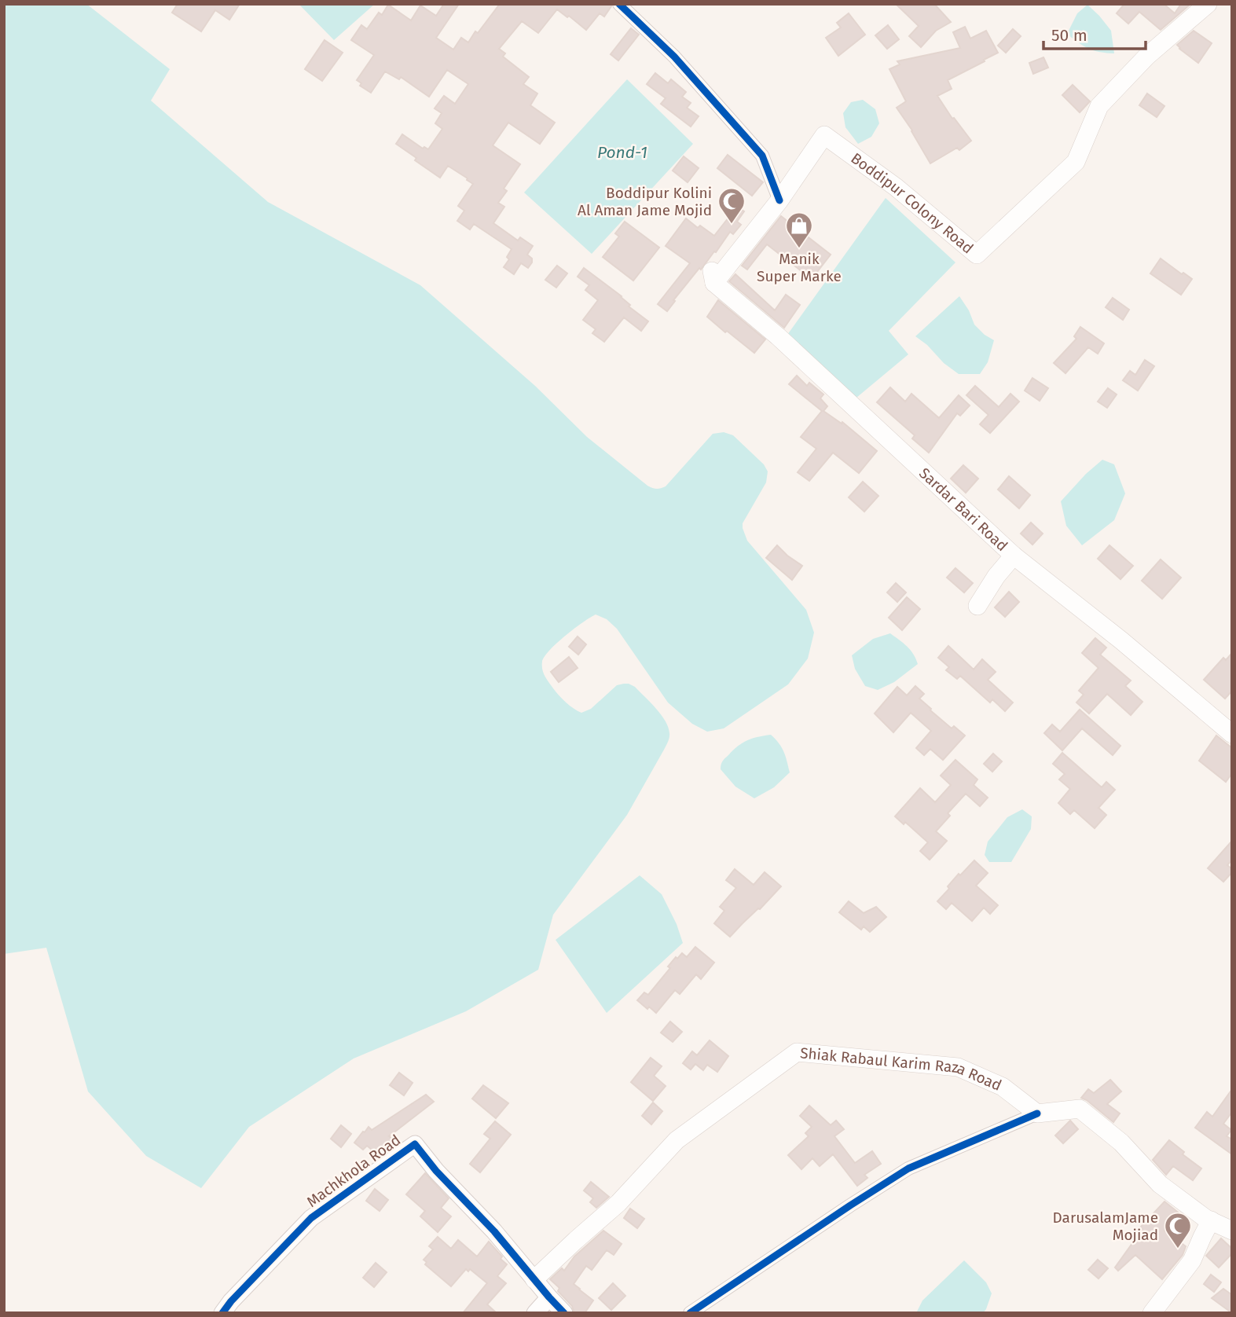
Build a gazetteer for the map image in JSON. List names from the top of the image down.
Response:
{
  "streets": {
    "main road": ["Boddipur Colony Road", "Sardar Bari Road", "Shiak Rabaul Karim Raza Road"],
    "street": ["Machkhola Road"]
  },
  "crossings": [
    ["Boddipur Colony Road", "Sardar Bari Road"],
    ["Shiak Rabaul Karim Raza Road", "Machkhola Road"]
  ],
  "water": ["Pond-1"],
  "places": {
    "mosque": ["Boddipur Kolini Al Aman Jame Mojid", "DarusalamJame Mojiad"],
    "shop": ["Manik Super Marke"]
  },
  "scale_bar": "50 m"
}
